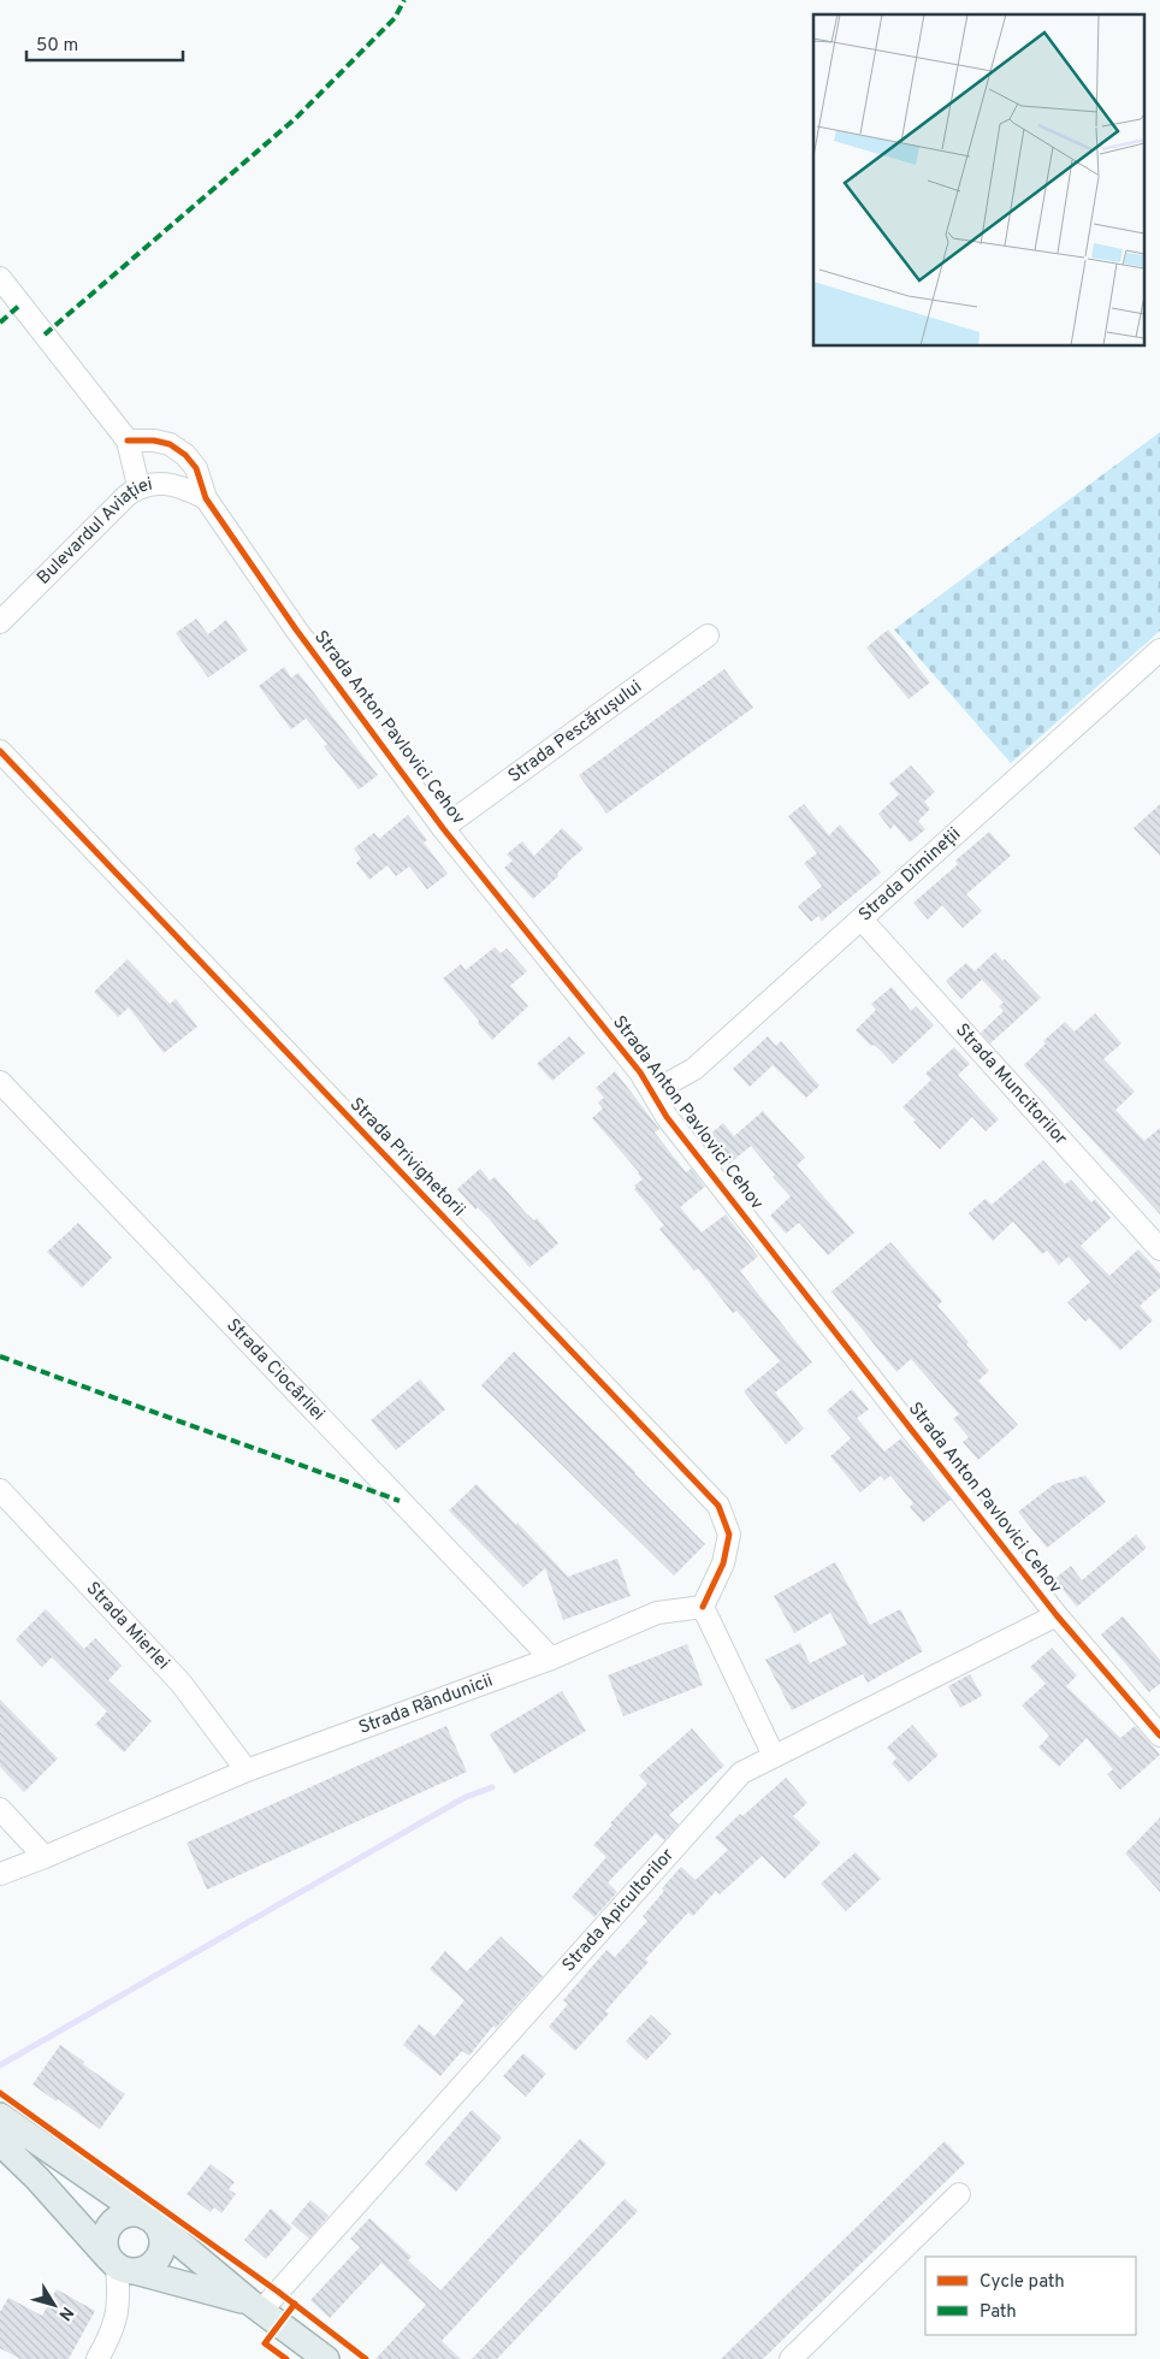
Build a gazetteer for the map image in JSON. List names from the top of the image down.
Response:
{
  "streets": {
    "street": [
      "Bulevardul Aviației",
      "Strada Anton Pavlovici Cehov",
      "Strada Pescărușului",
      "Strada Dimineții",
      "Strada Muncitorilor",
      "Strada Privighetorii",
      "Strada Ciocârliei",
      "Strada Mierlei",
      "Strada Rândunicii",
      "Strada Apicultorilor"
    ]
  },
  "crossings": [
    ["Bulevardul Aviației", "Strada Anton Pavlovici Cehov"],
    ["Strada Anton Pavlovici Cehov", "Strada Pescărușului"],
    ["Strada Anton Pavlovici Cehov", "Strada Dimineții"],
    ["Strada Anton Pavlovici Cehov", "Strada Apicultorilor"],
    ["Strada Dimineții", "Strada Muncitorilor"],
    ["Strada Privighetorii", "Strada Rândunicii"],
    ["Strada Ciocârliei", "Strada Rândunicii"],
    ["Strada Mierlei", "Strada Rândunicii"]
  ],
  "legend": ["Cycle path", "Path"],
  "scale_bar": "50 m",
  "north": "bottom right"
}
